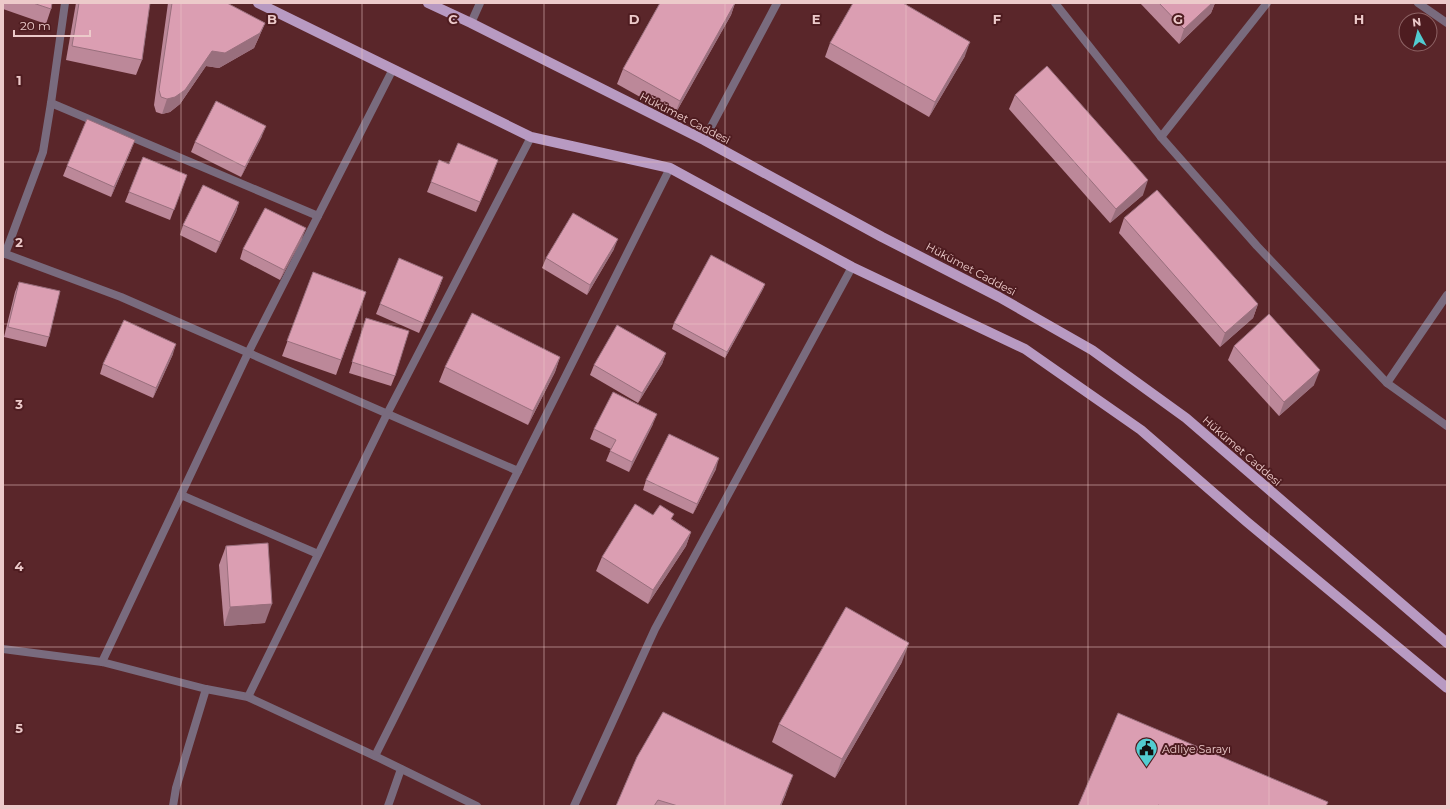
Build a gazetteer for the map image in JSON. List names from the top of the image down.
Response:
{
  "streets": {
    "main road": ["Hükümet Caddesi"]
  },
  "places": {
    "public building": ["Adliye Sarayı"]
  },
  "scale_bar": "20 m",
  "north": "top",
  "grid": {
    "columns": [
      "B",
      "C",
      "D",
      "E",
      "F",
      "G",
      "H"
    ],
    "rows": [
      "1",
      "2",
      "3",
      "4",
      "5"
    ]
  }
}
